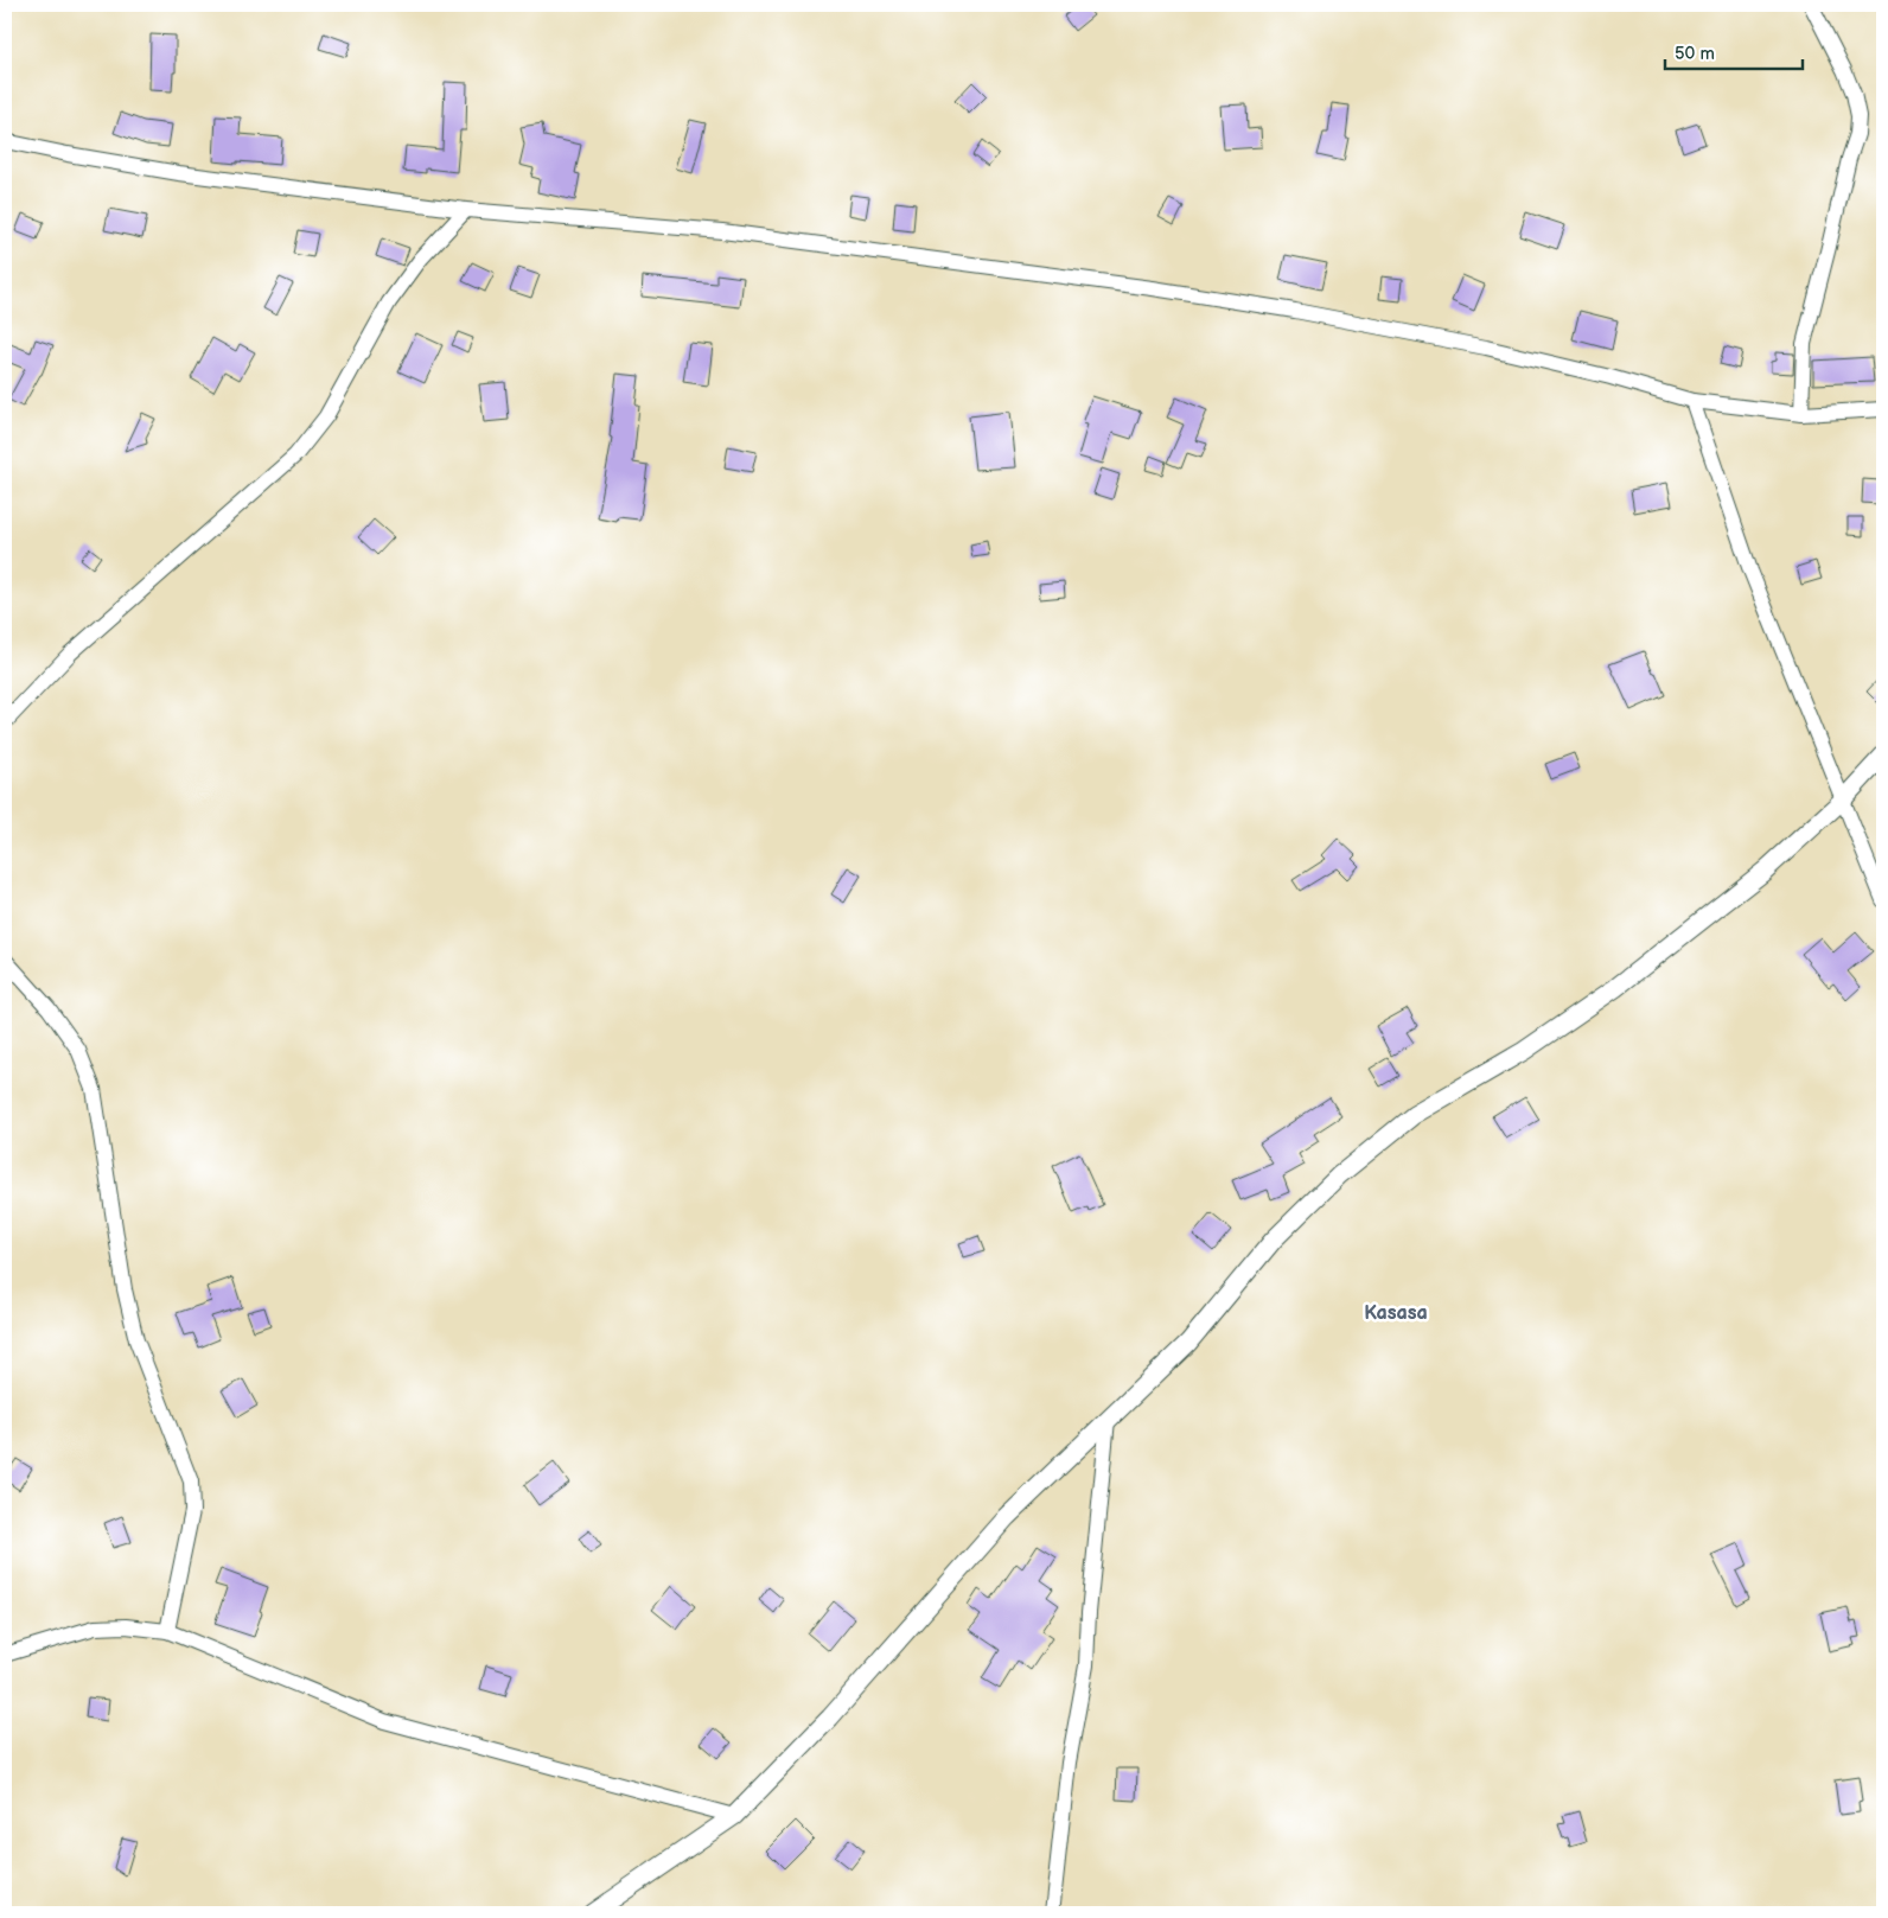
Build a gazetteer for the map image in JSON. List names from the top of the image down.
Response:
{
  "districts": ["Kasasa"],
  "scale_bar": "50 m"
}
